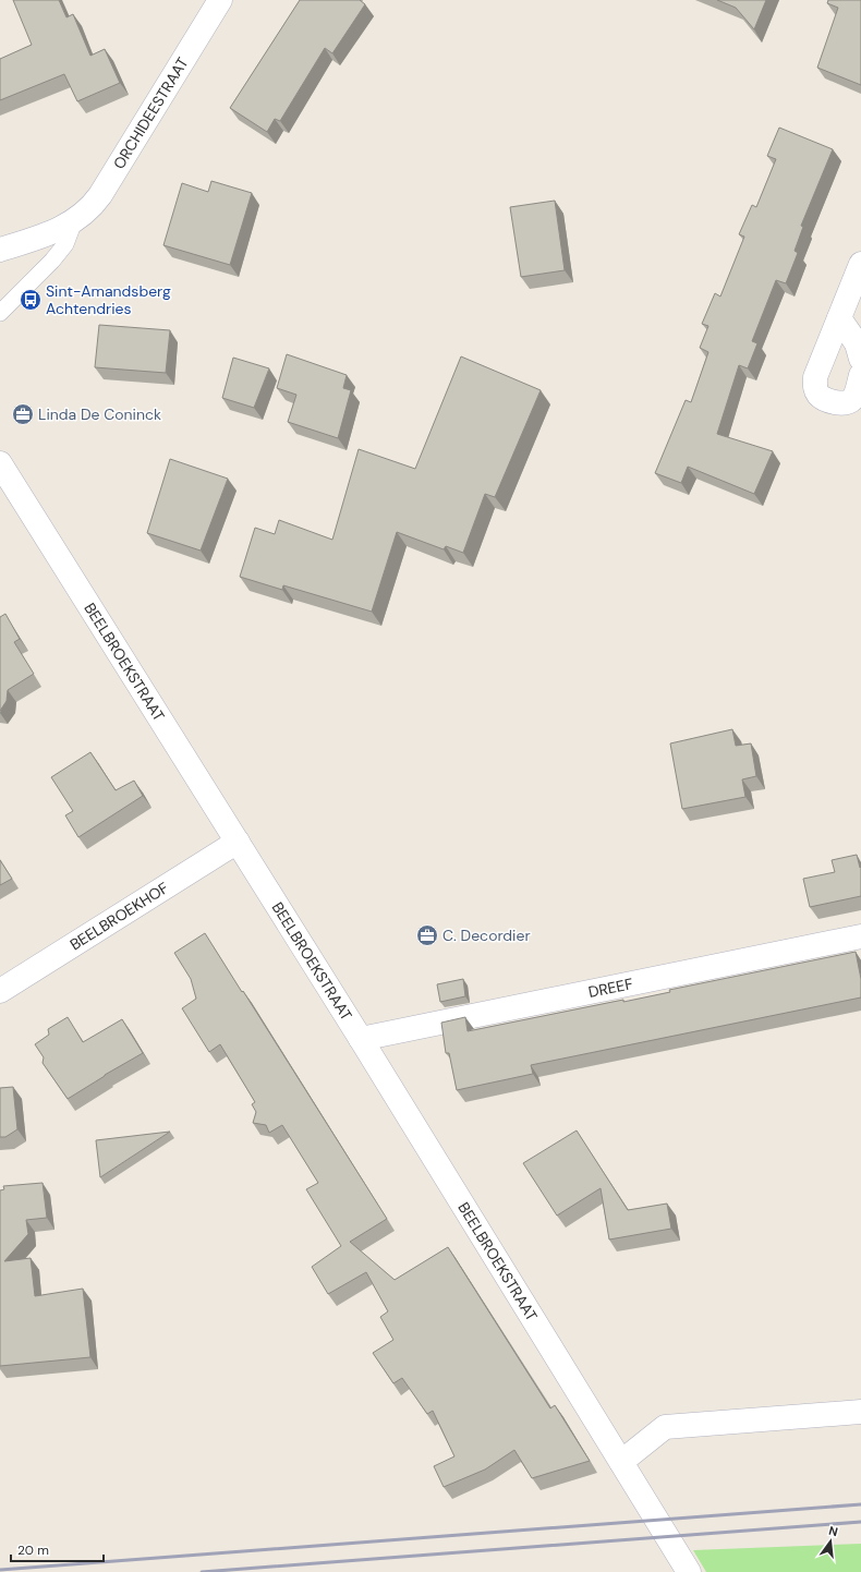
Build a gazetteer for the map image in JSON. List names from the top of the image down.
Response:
{
  "streets": {
    "street": [
      "ORCHIDEESTRAAT",
      "BEELBROEKSTRAAT",
      "BEELBROEKHOF",
      "DREEF"
    ]
  },
  "crossings": [
    ["BEELBROEKSTRAAT", "BEELBROEKHOF"],
    ["BEELBROEKSTRAAT", "DREEF"]
  ],
  "places": {
    "bus stop": ["Sint-Amandsberg Achtendries"],
    "office": ["Linda De Coninck", "C. Decordier"]
  },
  "scale_bar": "20 m",
  "north": "top"
}
